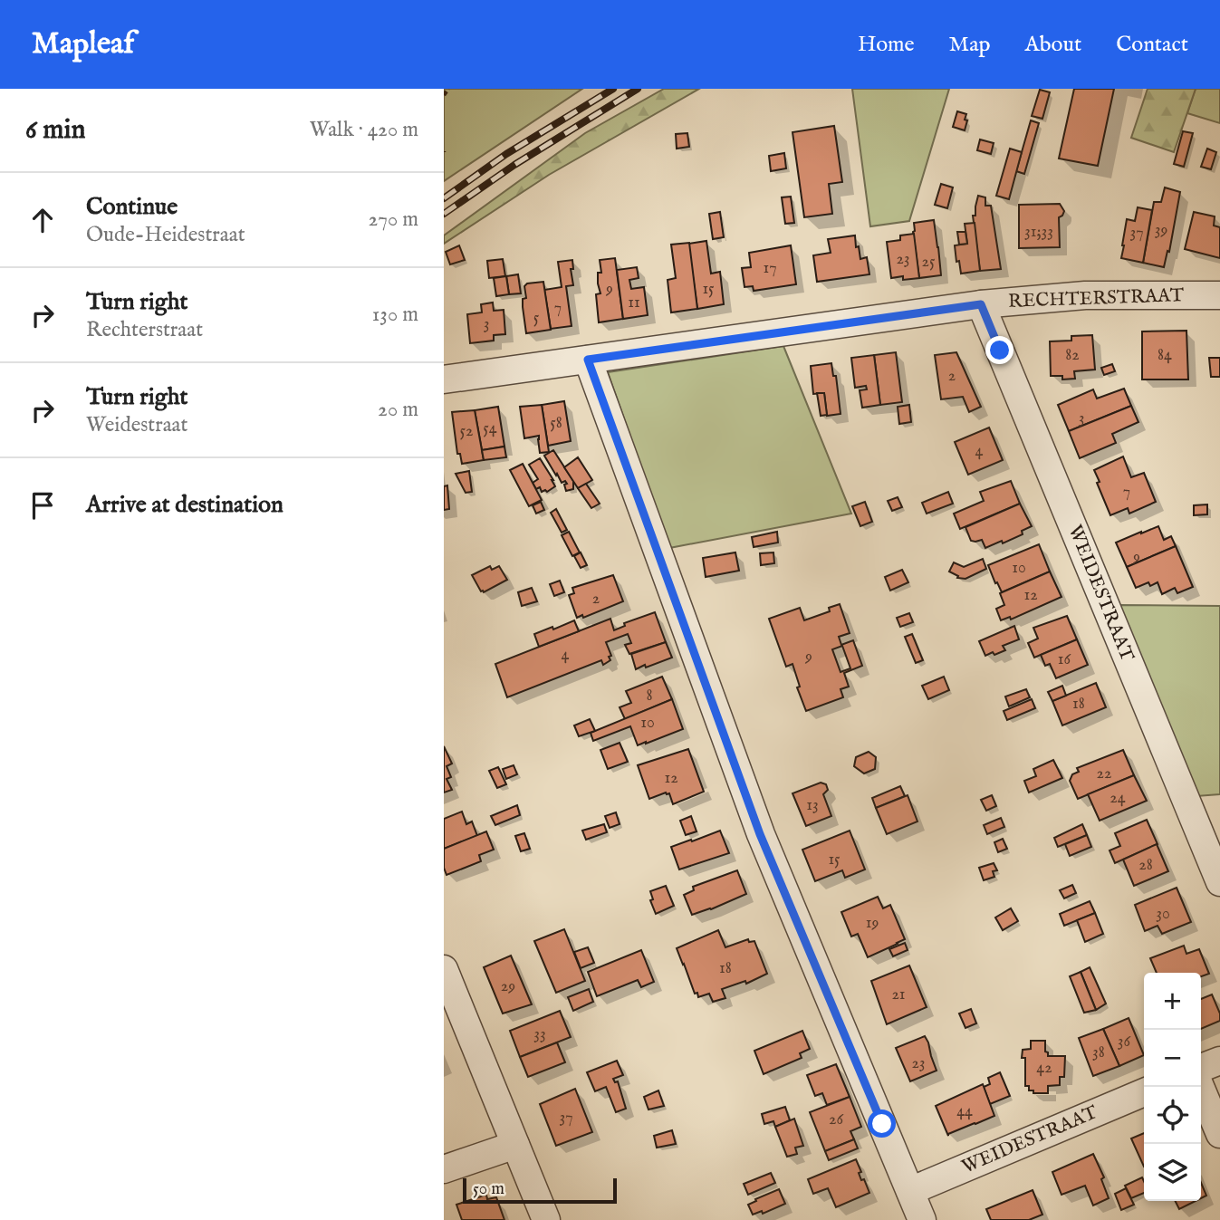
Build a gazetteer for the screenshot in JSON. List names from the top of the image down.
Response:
{
  "streets": {
    "street": ["RECHTERSTRAAT", "WEIDESTRAAT"]
  },
  "crossings": [
    ["RECHTERSTRAAT", "WEIDESTRAAT"]
  ],
  "house_numbers": [
    "39",
    "31;33",
    "37",
    "23",
    "25",
    "17",
    "9",
    "15",
    "11",
    "7",
    "5",
    "3",
    "82",
    "84",
    "2",
    "3",
    "58",
    "54",
    "52",
    "4",
    "7",
    "9",
    "10",
    "12",
    "2",
    "4",
    "9",
    "16",
    "8",
    "18",
    "10",
    "22",
    "12",
    "24",
    "13",
    "15",
    "28",
    "30",
    "19",
    "18",
    "29",
    "21",
    "33",
    "36",
    "38",
    "23",
    "42",
    "44",
    "37",
    "26"
  ],
  "scale_bar": "50 m",
  "page": {
    "header": "Mapleaf",
    "nav": [
      "Home",
      "Map",
      "About",
      "Contact"
    ],
    "heading": ["6 min", "Walk · 420 m"],
    "list": [
      ["Continue", "Oude-Heidestraat", "270 m"],
      ["Turn right", "Rechterstraat", "130 m"],
      ["Turn right", "Weidestraat", "20 m"],
      "Arrive at destination"
    ],
    "map_buttons": ["+", "−"],
    "scale": "50 m"
  }
}
